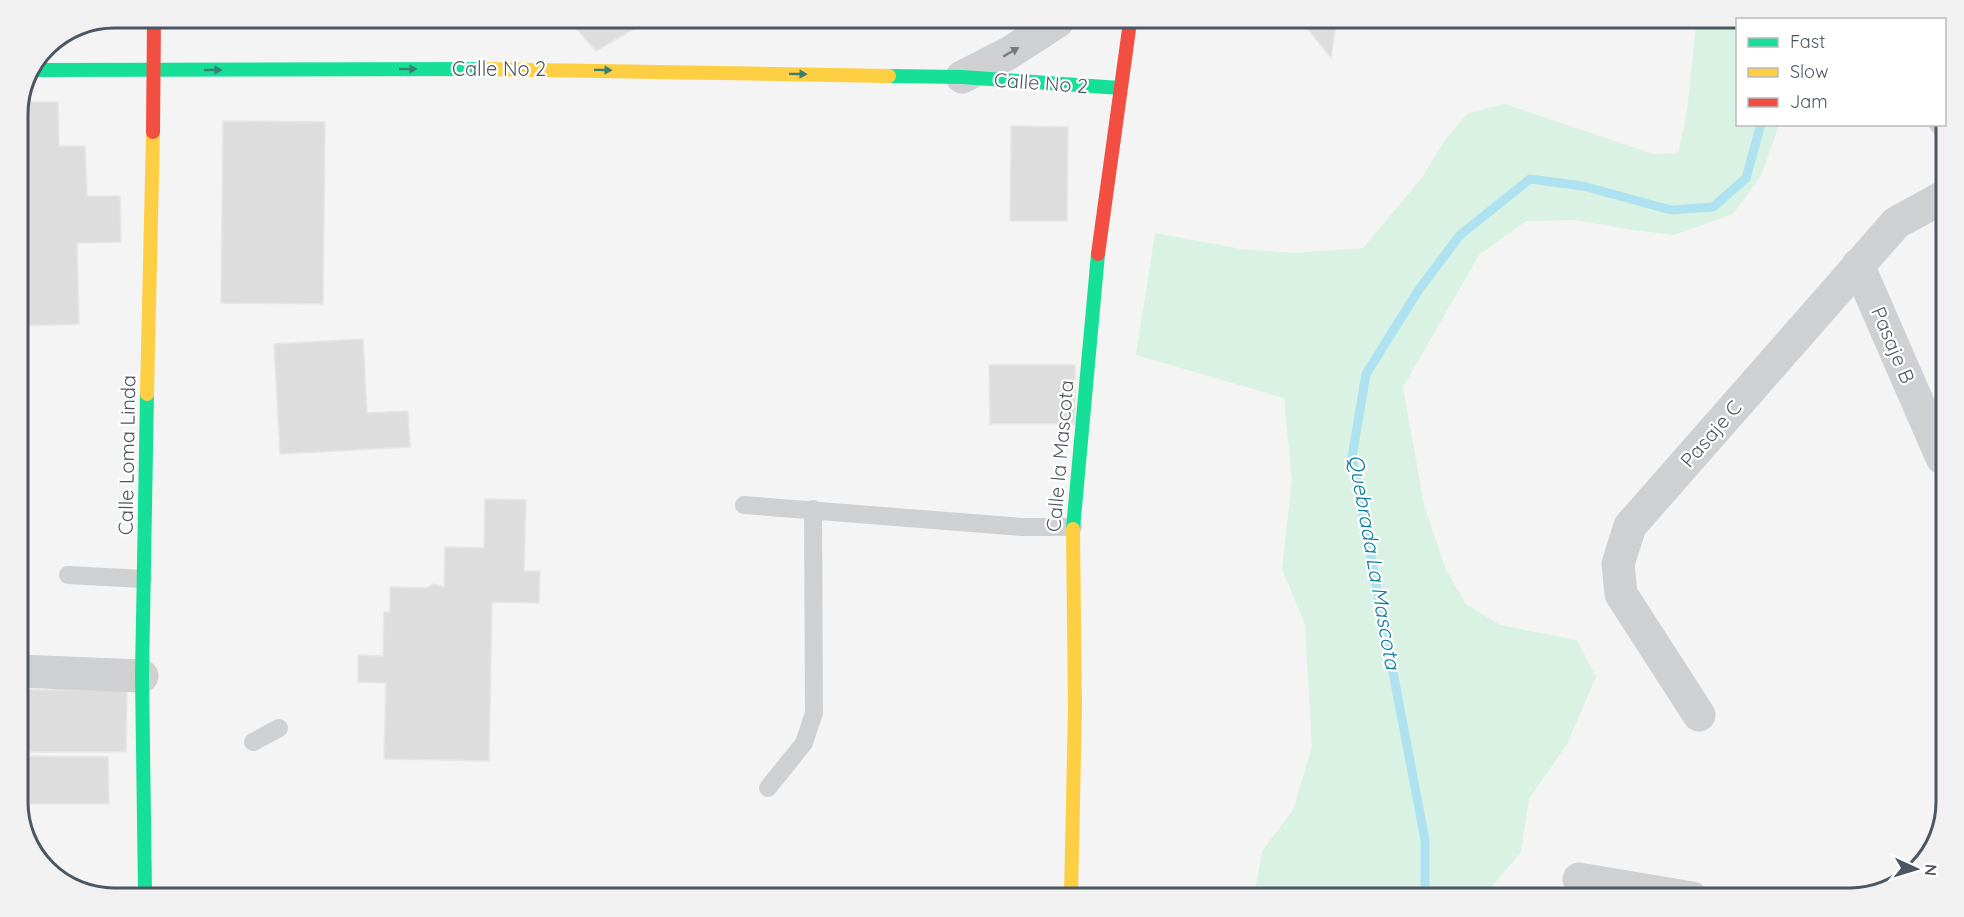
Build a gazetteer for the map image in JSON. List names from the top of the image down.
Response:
{
  "streets": {
    "street": [
      "Calle No 2",
      "Pasaje B",
      "Pasaje C",
      "Calle Loma Linda",
      "Calle la Mascota"
    ]
  },
  "crossings": [
    ["Calle No 2", "Calle Loma Linda"],
    ["Calle No 2", "Calle la Mascota"],
    ["Pasaje B", "Pasaje C"]
  ],
  "one_way": ["Calle No 2"],
  "water": ["Quebrada La Mascota"],
  "legend": ["Fast", "Slow", "Jam"],
  "north": "right"
}
